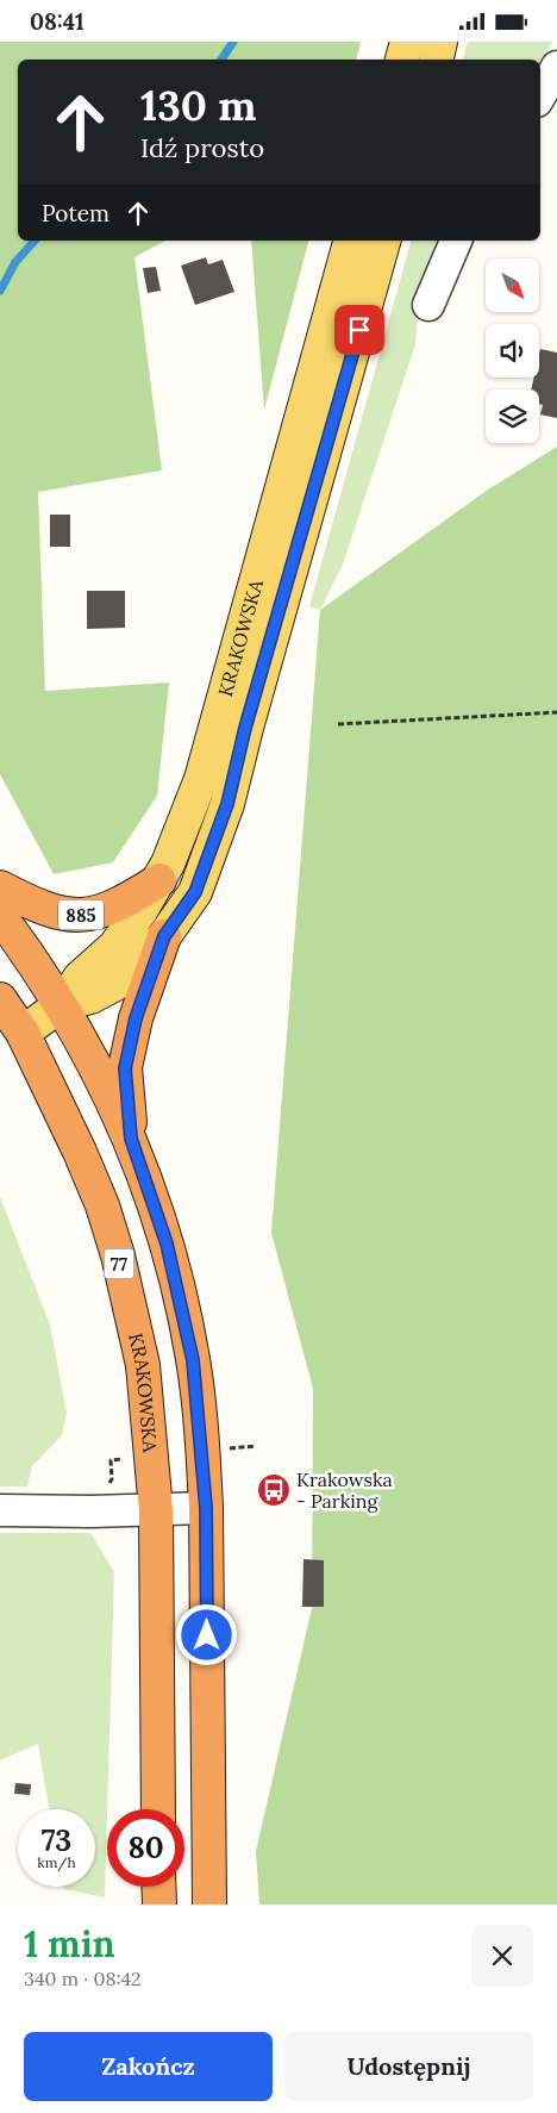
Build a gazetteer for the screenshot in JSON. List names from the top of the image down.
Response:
{
  "streets": {
    "highway": ["KRAKOWSKA", "885", "77"]
  },
  "crossings": [
    ["KRAKOWSKA", "885"],
    ["KRAKOWSKA", "77"]
  ],
  "places": {
    "bus stop": ["Krakowska - Parking"]
  },
  "north": "bottom right",
  "page": {
    "status": "08:41",
    "turn": ["130 m", "Idź prosto"],
    "then": "Potem",
    "speed": "73 km/h",
    "limit": "80",
    "heading": ["1 min", "340 m · 08:42"],
    "buttons": ["Zakończ", "Udostępnij"]
  }
}
